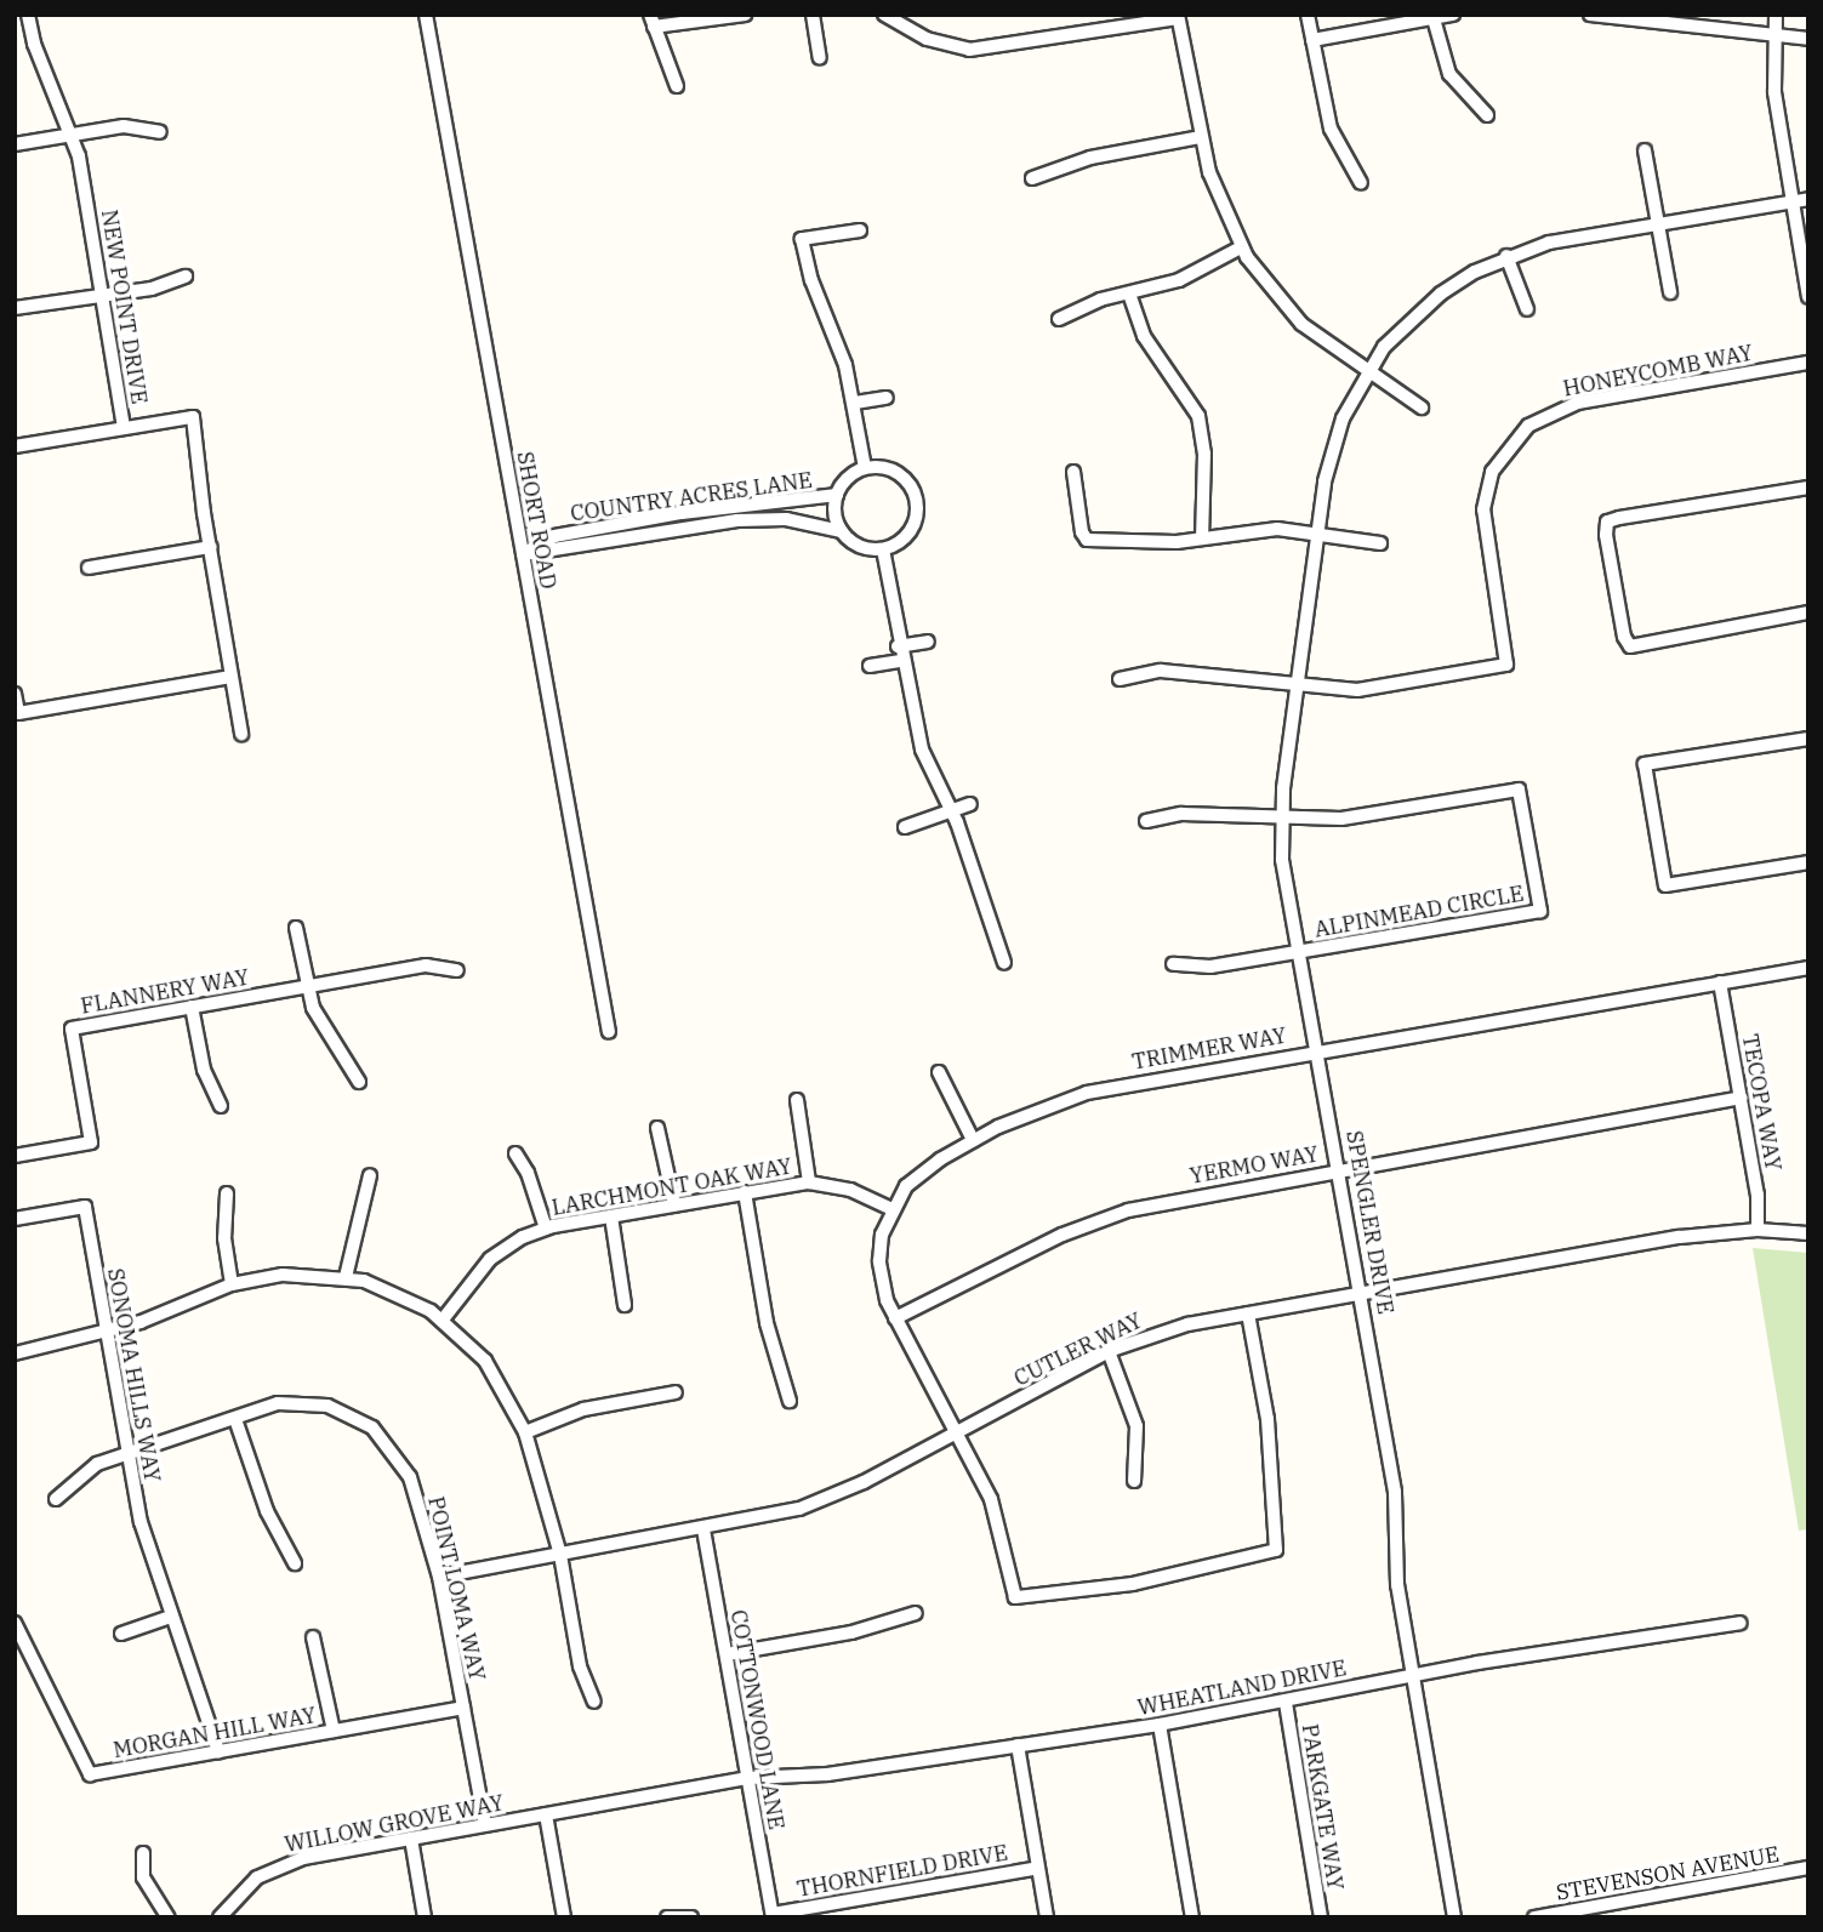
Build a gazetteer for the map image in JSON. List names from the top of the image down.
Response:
{
  "streets": {
    "street": [
      "NEW POINT DRIVE",
      "HONEYCOMB WAY",
      "COUNTRY ACRES LANE",
      "SHORT ROAD",
      "ALPINMEAD CIRCLE",
      "FLANNERY WAY",
      "TRIMMER WAY",
      "TECOPA WAY",
      "YERMO WAY",
      "LARCHMONT OAK WAY",
      "SPENGLER DRIVE",
      "CUTLER WAY",
      "SONOMA HILLS WAY",
      "POINT LOMA WAY",
      "WHEATLAND DRIVE",
      "COTTONWOOD LANE",
      "MORGAN HILL WAY",
      "PARKGATE WAY",
      "WILLOW GROVE WAY",
      "THORNFIELD DRIVE",
      "STEVENSON AVENUE"
    ]
  },
  "crossings": [
    ["HONEYCOMB WAY", "SPENGLER DRIVE"],
    ["COUNTRY ACRES LANE", "SHORT ROAD"],
    ["ALPINMEAD CIRCLE", "SPENGLER DRIVE"],
    ["TRIMMER WAY", "TECOPA WAY"],
    ["TRIMMER WAY", "YERMO WAY"],
    ["TRIMMER WAY", "LARCHMONT OAK WAY"],
    ["TRIMMER WAY", "SPENGLER DRIVE"],
    ["TRIMMER WAY", "CUTLER WAY"],
    ["TECOPA WAY", "YERMO WAY"],
    ["TECOPA WAY", "CUTLER WAY"],
    ["YERMO WAY", "SPENGLER DRIVE"],
    ["SPENGLER DRIVE", "CUTLER WAY"],
    ["SPENGLER DRIVE", "WHEATLAND DRIVE"],
    ["CUTLER WAY", "POINT LOMA WAY"],
    ["CUTLER WAY", "COTTONWOOD LANE"],
    ["SONOMA HILLS WAY", "POINT LOMA WAY"],
    ["SONOMA HILLS WAY", "MORGAN HILL WAY"],
    ["POINT LOMA WAY", "MORGAN HILL WAY"],
    ["POINT LOMA WAY", "WILLOW GROVE WAY"],
    ["WHEATLAND DRIVE", "COTTONWOOD LANE"],
    ["WHEATLAND DRIVE", "PARKGATE WAY"],
    ["WHEATLAND DRIVE", "WILLOW GROVE WAY"],
    ["COTTONWOOD LANE", "WILLOW GROVE WAY"],
    ["COTTONWOOD LANE", "THORNFIELD DRIVE"]
  ]
}
